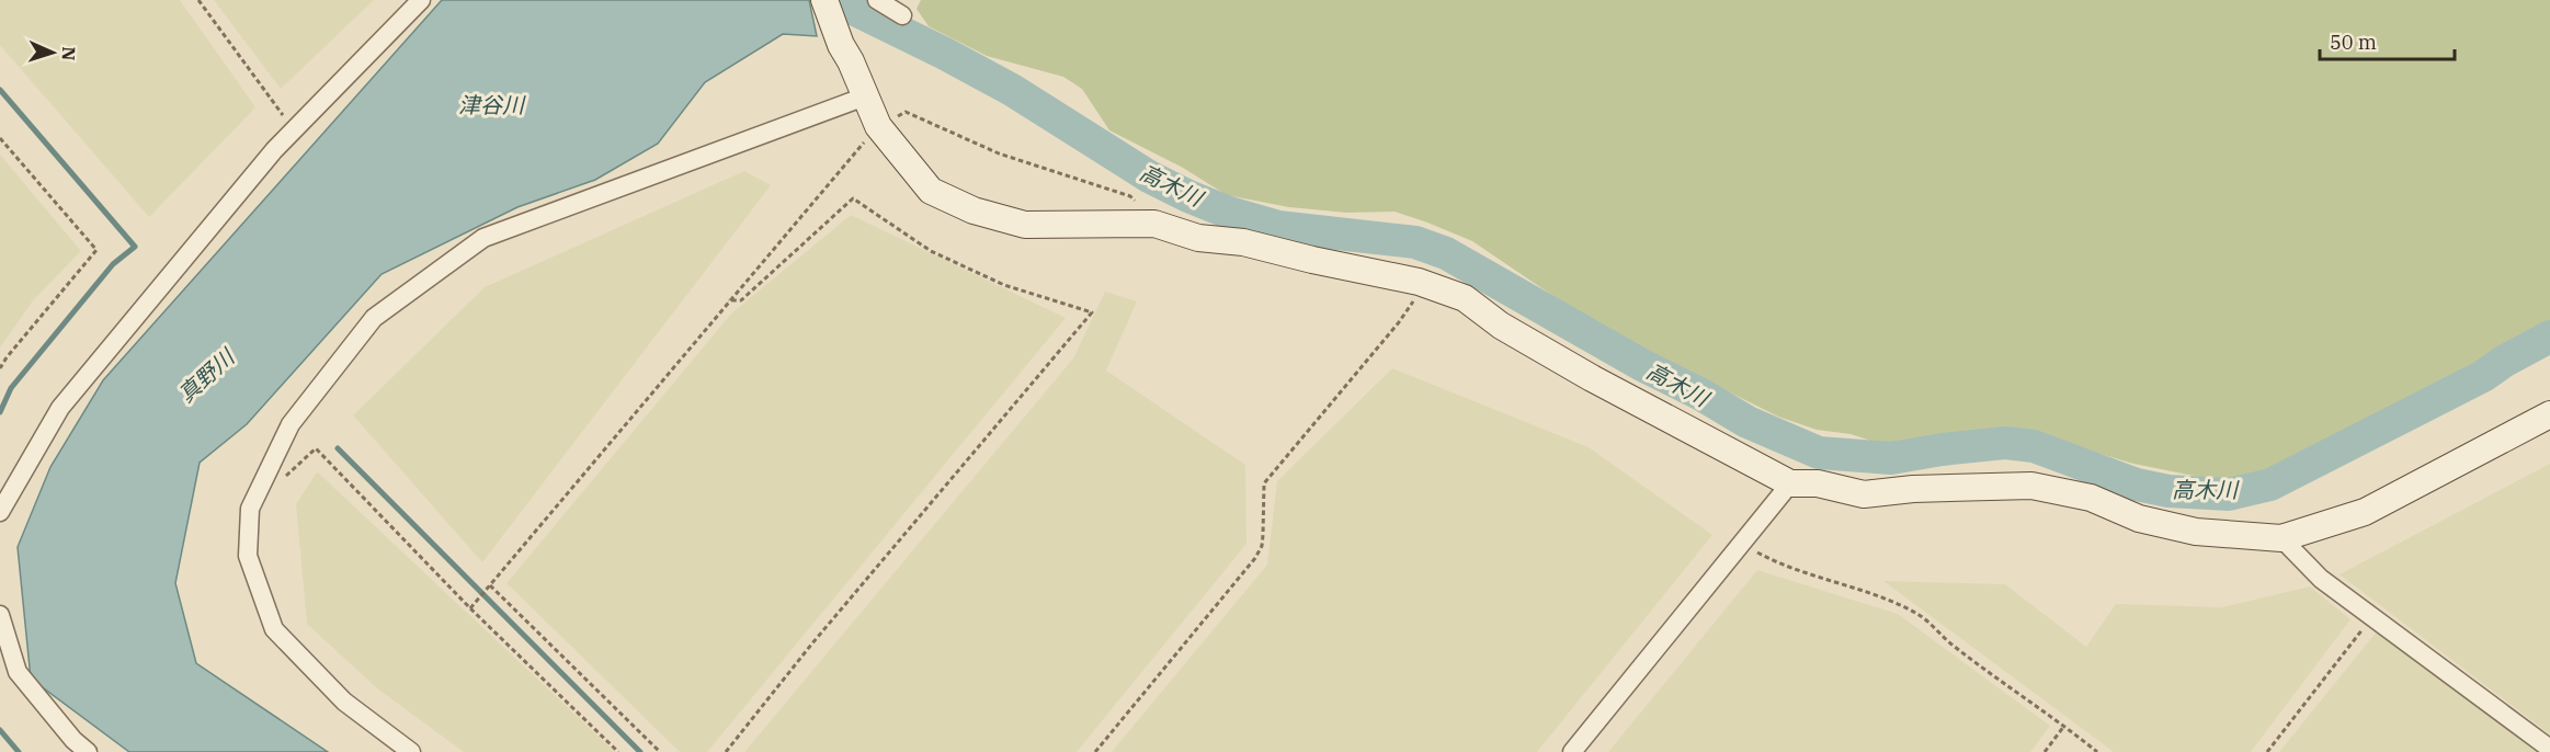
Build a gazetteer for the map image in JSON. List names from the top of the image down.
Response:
{
  "water": ["津谷川", "高木川", "真野川"],
  "scale_bar": "50 m",
  "north": "right"
}
